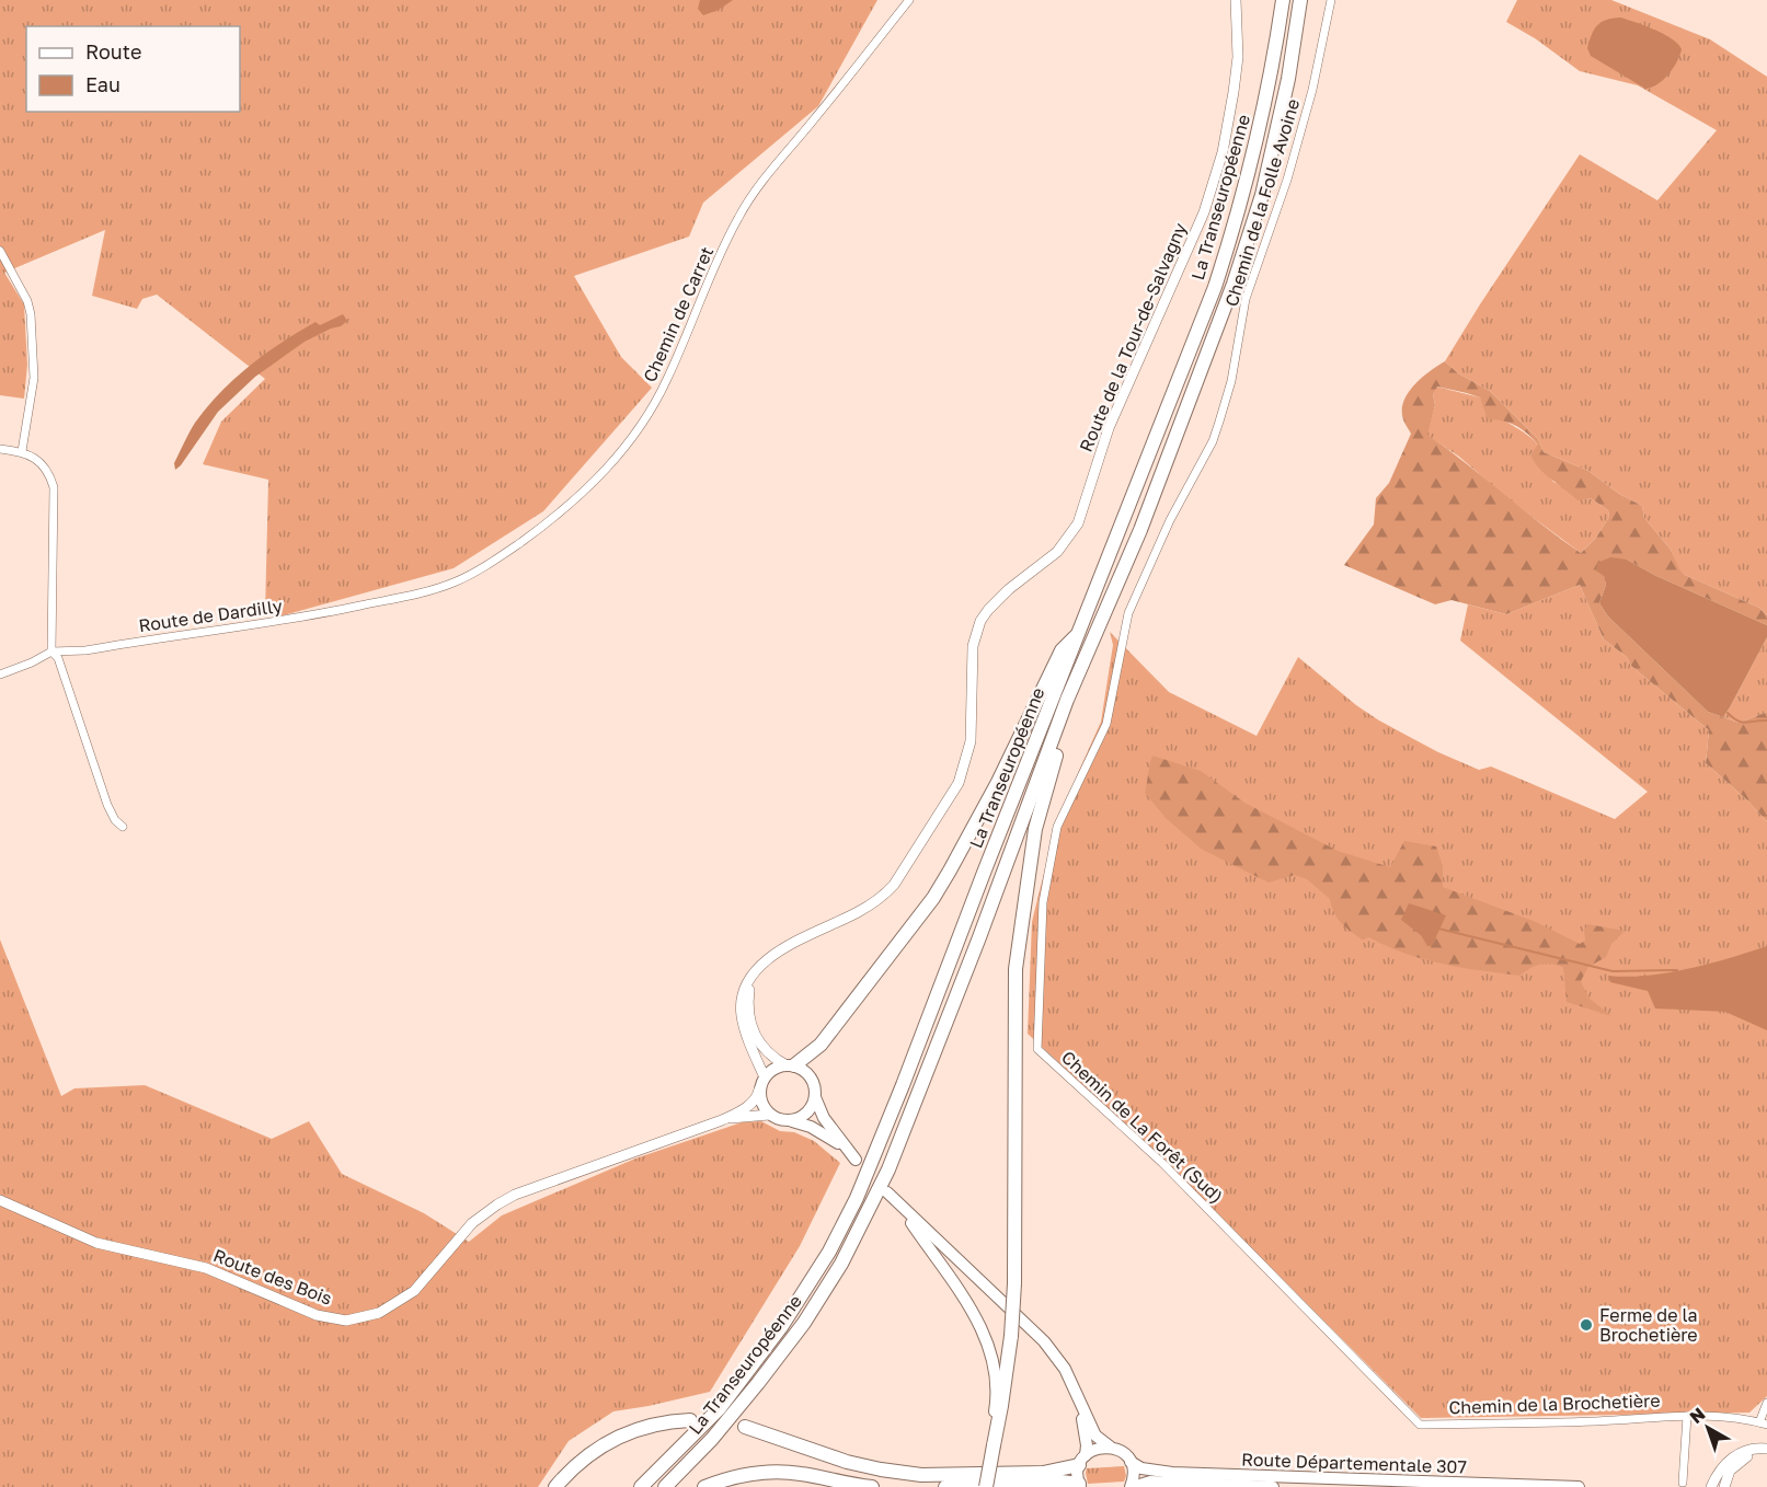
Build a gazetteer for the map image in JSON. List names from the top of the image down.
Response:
{
  "streets": {
    "highway": ["La Transeuropéenne"],
    "main road": ["Route Départementale 307"],
    "street": [
      "Chemin de la Folle Avoine",
      "Chemin de Carret",
      "Route de la Tour-de-Salvagny",
      "Route de Dardilly",
      "Chemin de La Forêt (Sud)",
      "Route des Bois",
      "Chemin de la Brochetière"
    ]
  },
  "crossings": [
    ["Chemin de la Folle Avoine", "Chemin de La Forêt (Sud)"],
    ["Chemin de Carret", "Route de Dardilly"],
    ["Route de la Tour-de-Salvagny", "Route des Bois"],
    ["Chemin de La Forêt (Sud)", "Chemin de la Brochetière"]
  ],
  "places": ["Ferme de la Brochetière"],
  "legend": ["Route", "Eau"],
  "north": "top left"
}
